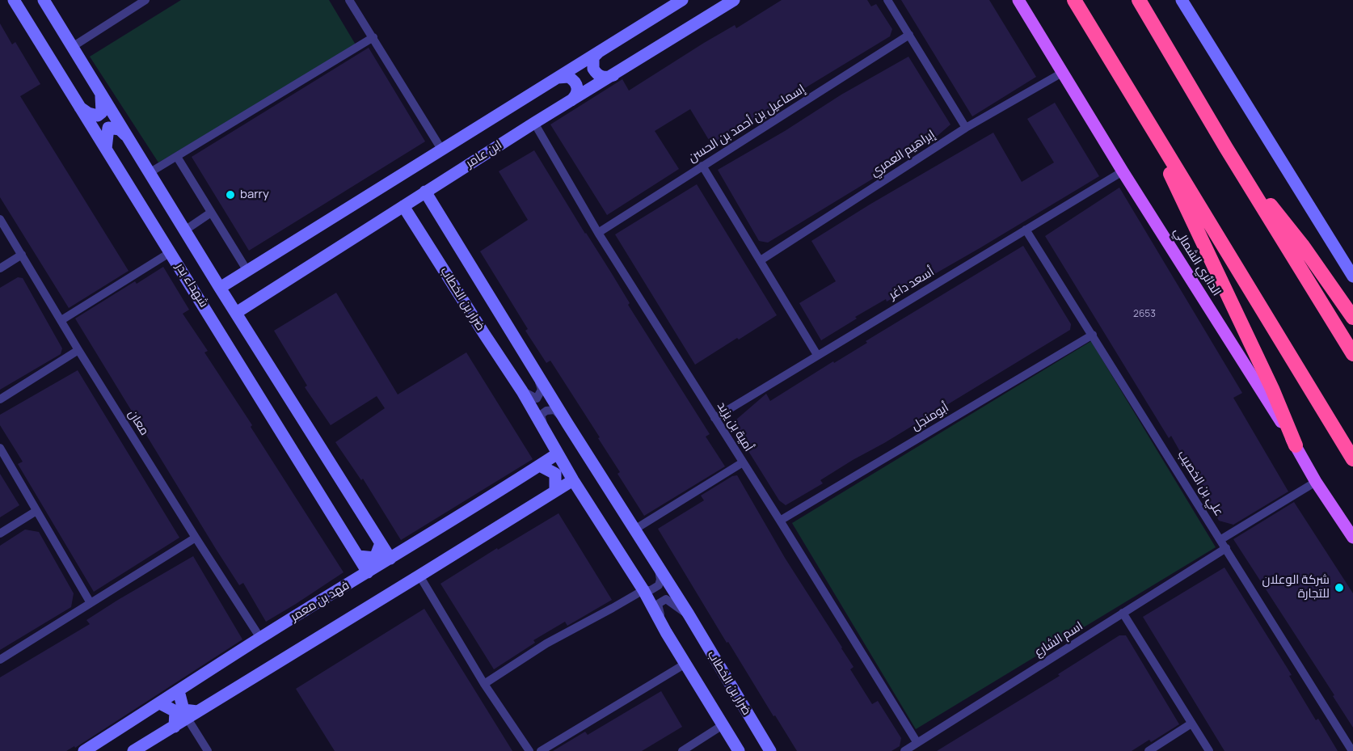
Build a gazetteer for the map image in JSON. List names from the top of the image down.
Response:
{
  "streets": {
    "main road": ["الدائري الشمالي"],
    "street": [
      "إسماعيل بن أحمد بن الحسن",
      "إبراهيم العمري",
      "ابن عامر",
      "أسعد داغر",
      "شهداء بدر",
      "ضرار بن الخطاب",
      "أبومنجل",
      "معان",
      "أمية بن يزيد",
      "علي بن الخصيب",
      "فهد بن معمر",
      "اسم الشارع"
    ]
  },
  "crossings": [
    ["إسماعيل بن أحمد بن الحسن", "أمية بن يزيد"],
    ["إبراهيم العمري", "الدائري الشمالي"],
    ["ابن عامر", "شهداء بدر"],
    ["ابن عامر", "ضرار بن الخطاب"],
    ["ابن عامر", "أمية بن يزيد"],
    ["الدائري الشمالي", "أسعد داغر"],
    ["أسعد داغر", "أمية بن يزيد"],
    ["أسعد داغر", "علي بن الخصيب"],
    ["شهداء بدر", "فهد بن معمر"],
    ["ضرار بن الخطاب", "فهد بن معمر"],
    ["أبومنجل", "أمية بن يزيد"],
    ["أبومنجل", "علي بن الخصيب"],
    ["معان", "فهد بن معمر"],
    ["أمية بن يزيد", "اسم الشارع"],
    ["علي بن الخصيب", "اسم الشارع"]
  ],
  "places": ["barry", "شركة الوعلان للتجارة"],
  "house_numbers": ["2653"]
}
